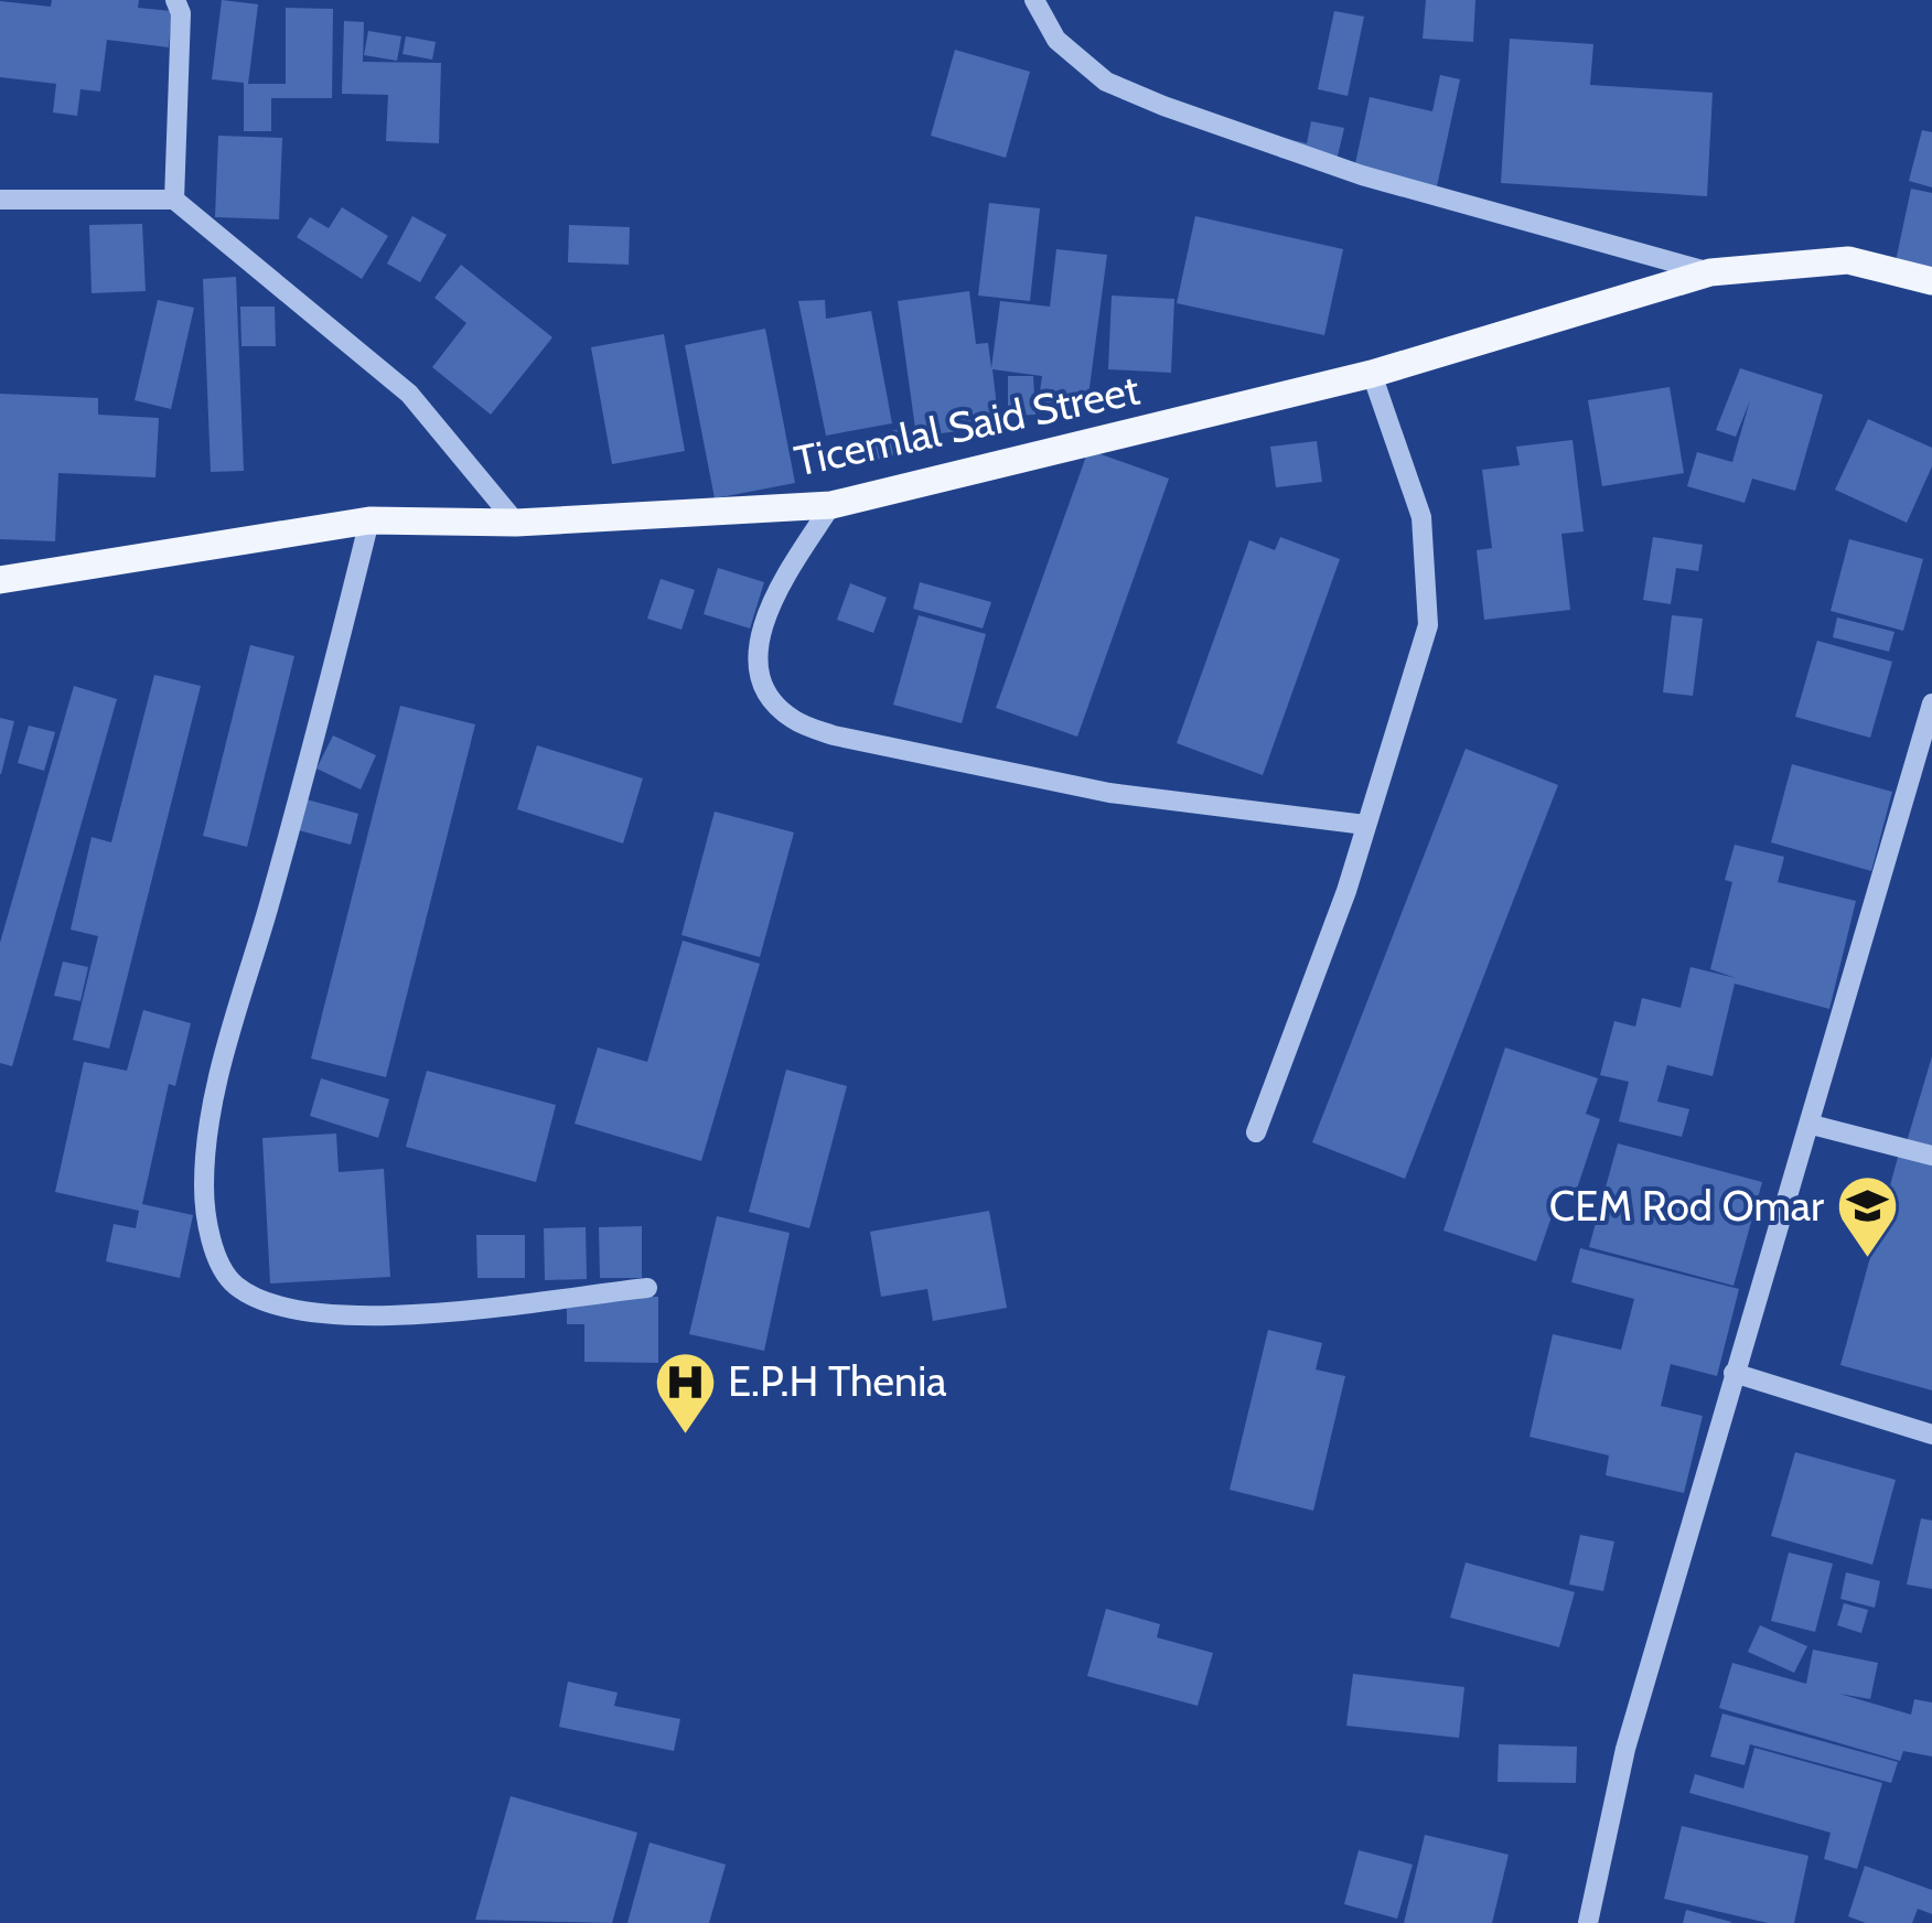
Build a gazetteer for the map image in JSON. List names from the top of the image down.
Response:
{
  "streets": {
    "main road": ["Ticemlal Said Street"]
  },
  "places": {
    "school or university": ["CEM Rod Omar"],
    "hospital": ["E.P.H Thenia"]
  }
}
